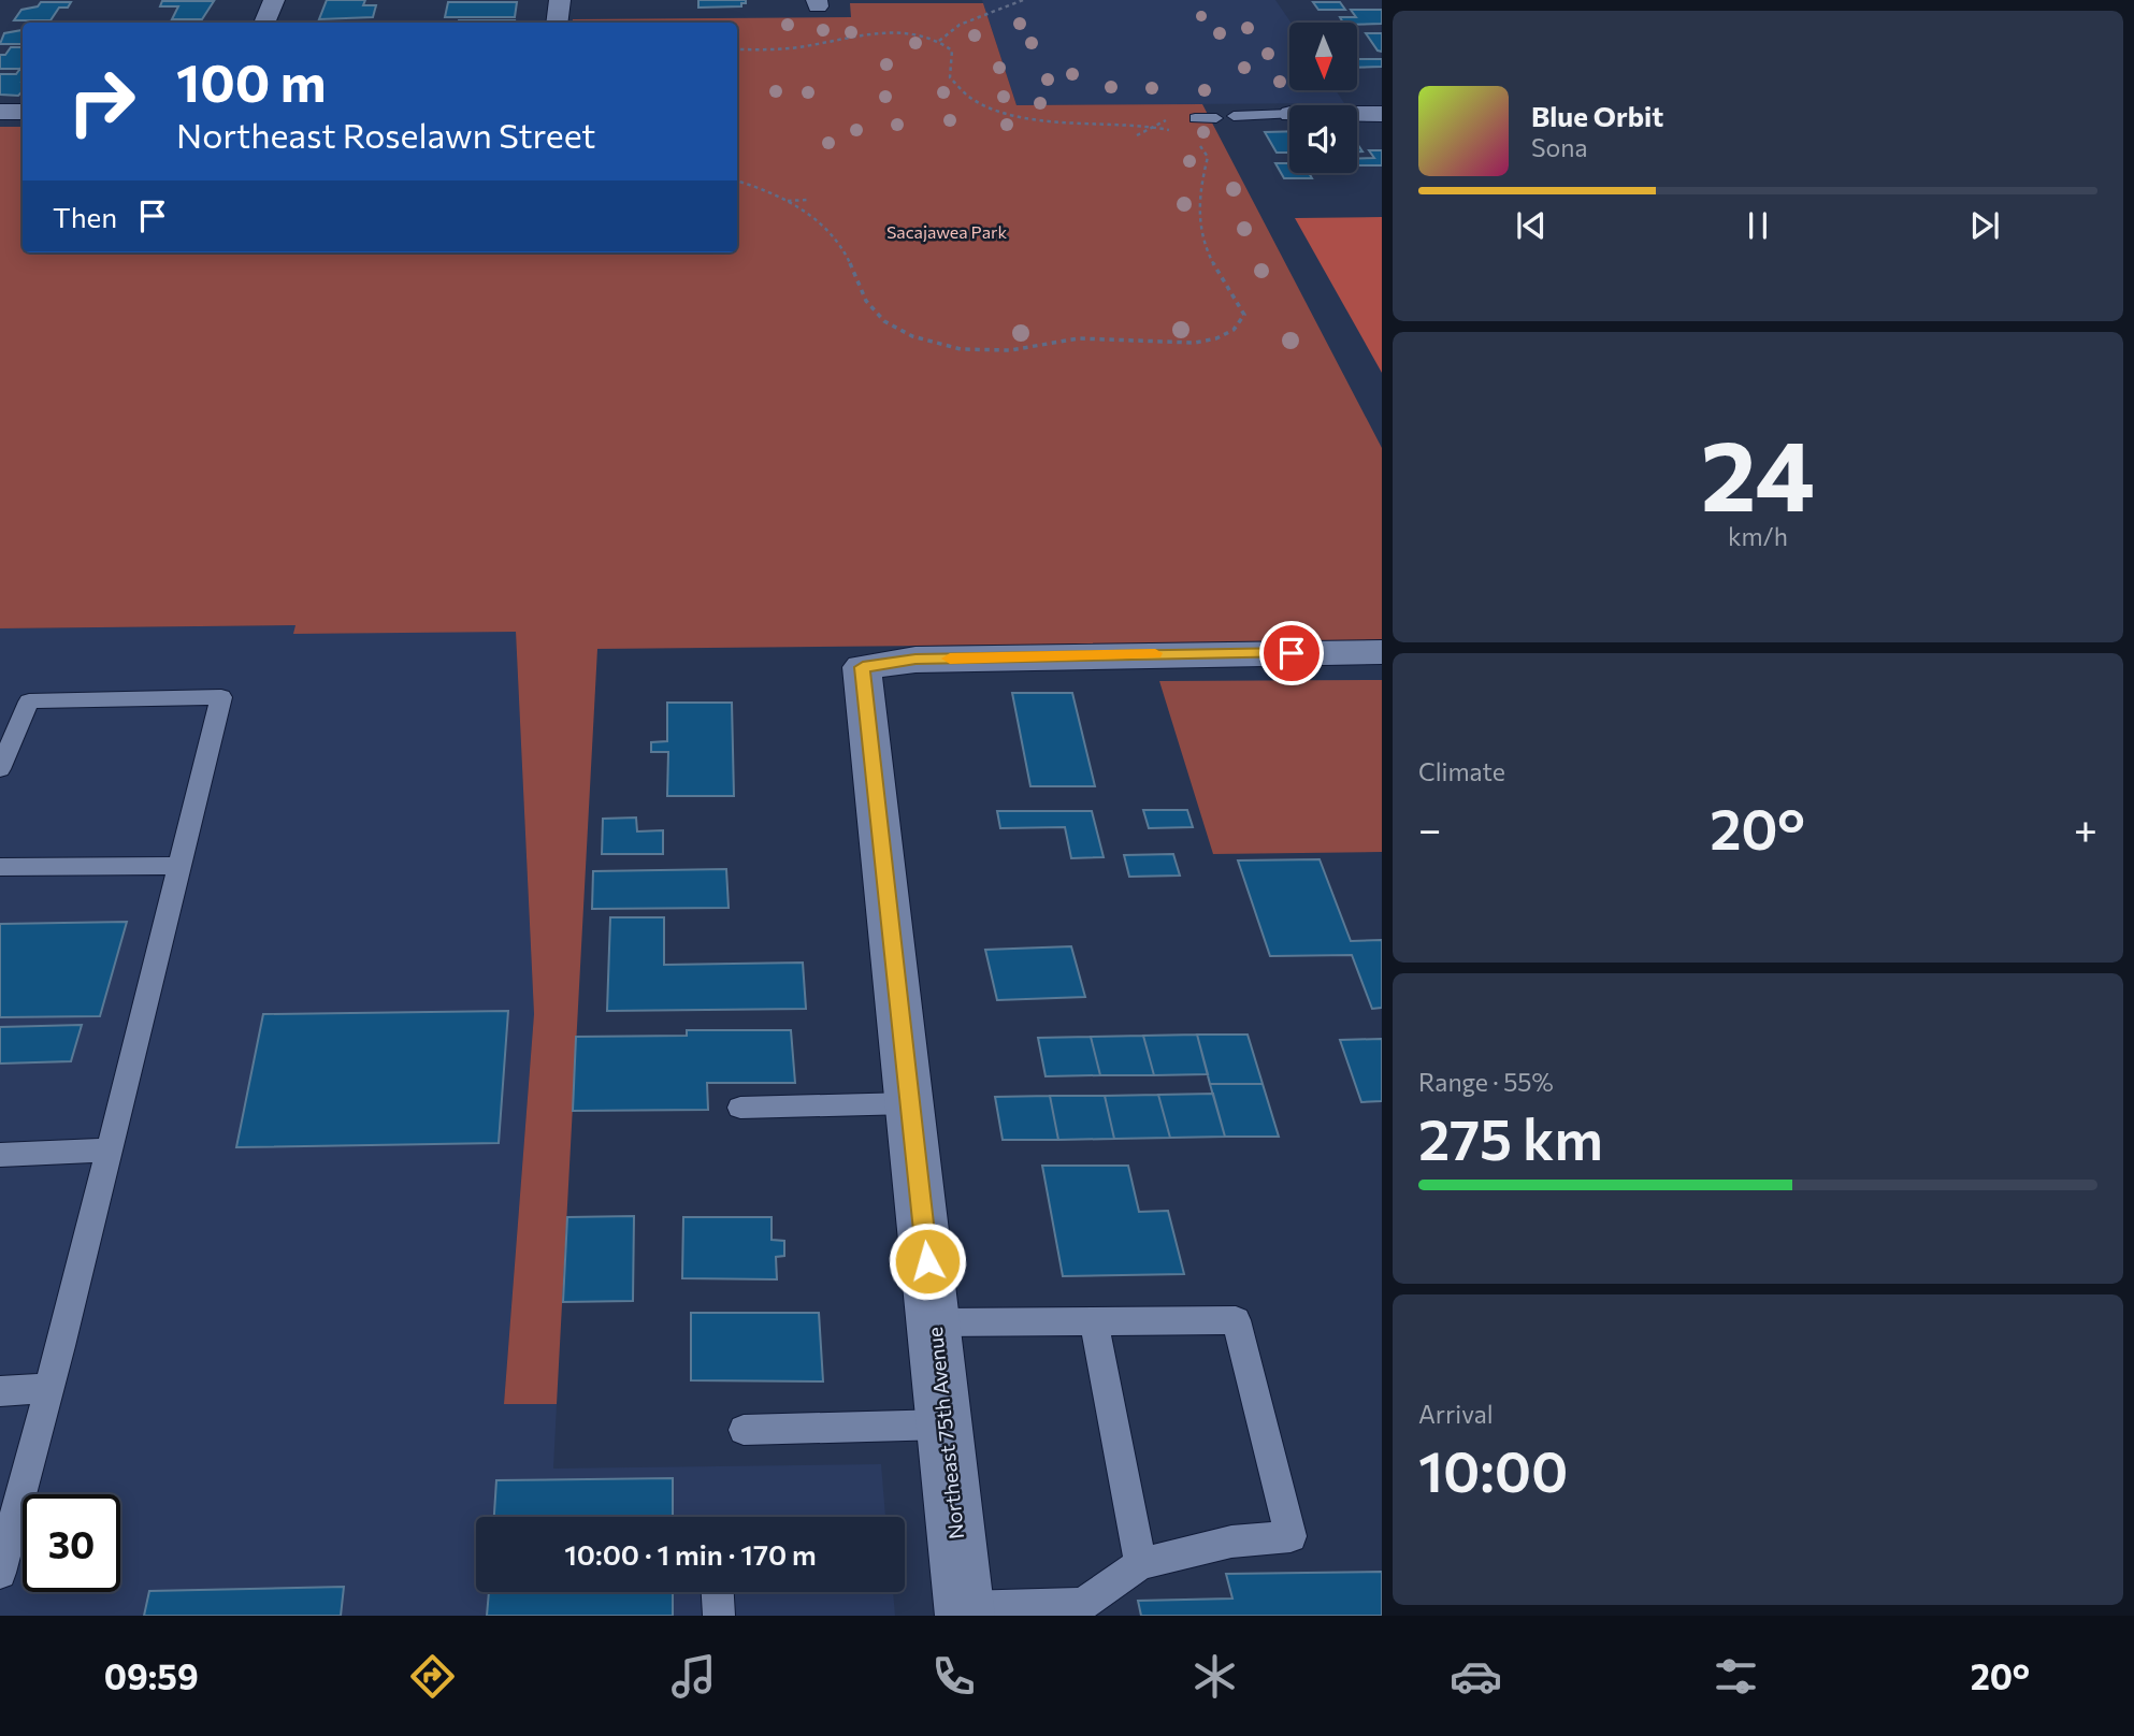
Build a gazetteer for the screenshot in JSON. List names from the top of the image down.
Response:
{
  "streets": {
    "street": ["Northeast 75th Avenue"]
  },
  "parks": ["Sacajawea Park"],
  "north": "bottom",
  "page": {
    "turn": ["100 m", "Northeast Roselawn Street"],
    "song": ["Blue Orbit", "Sona"],
    "then": "Then",
    "tile": [
      ["24", "km/h"],
      "Climate",
      ["Range · 55%", "275 km"],
      ["Arrival", "10:00"]
    ],
    "heat": ["−", "20°", "+"],
    "limit": "30",
    "trip": "10:00 · 1 min · 170 m",
    "tabs": ["09:59", "20°"]
  }
}
